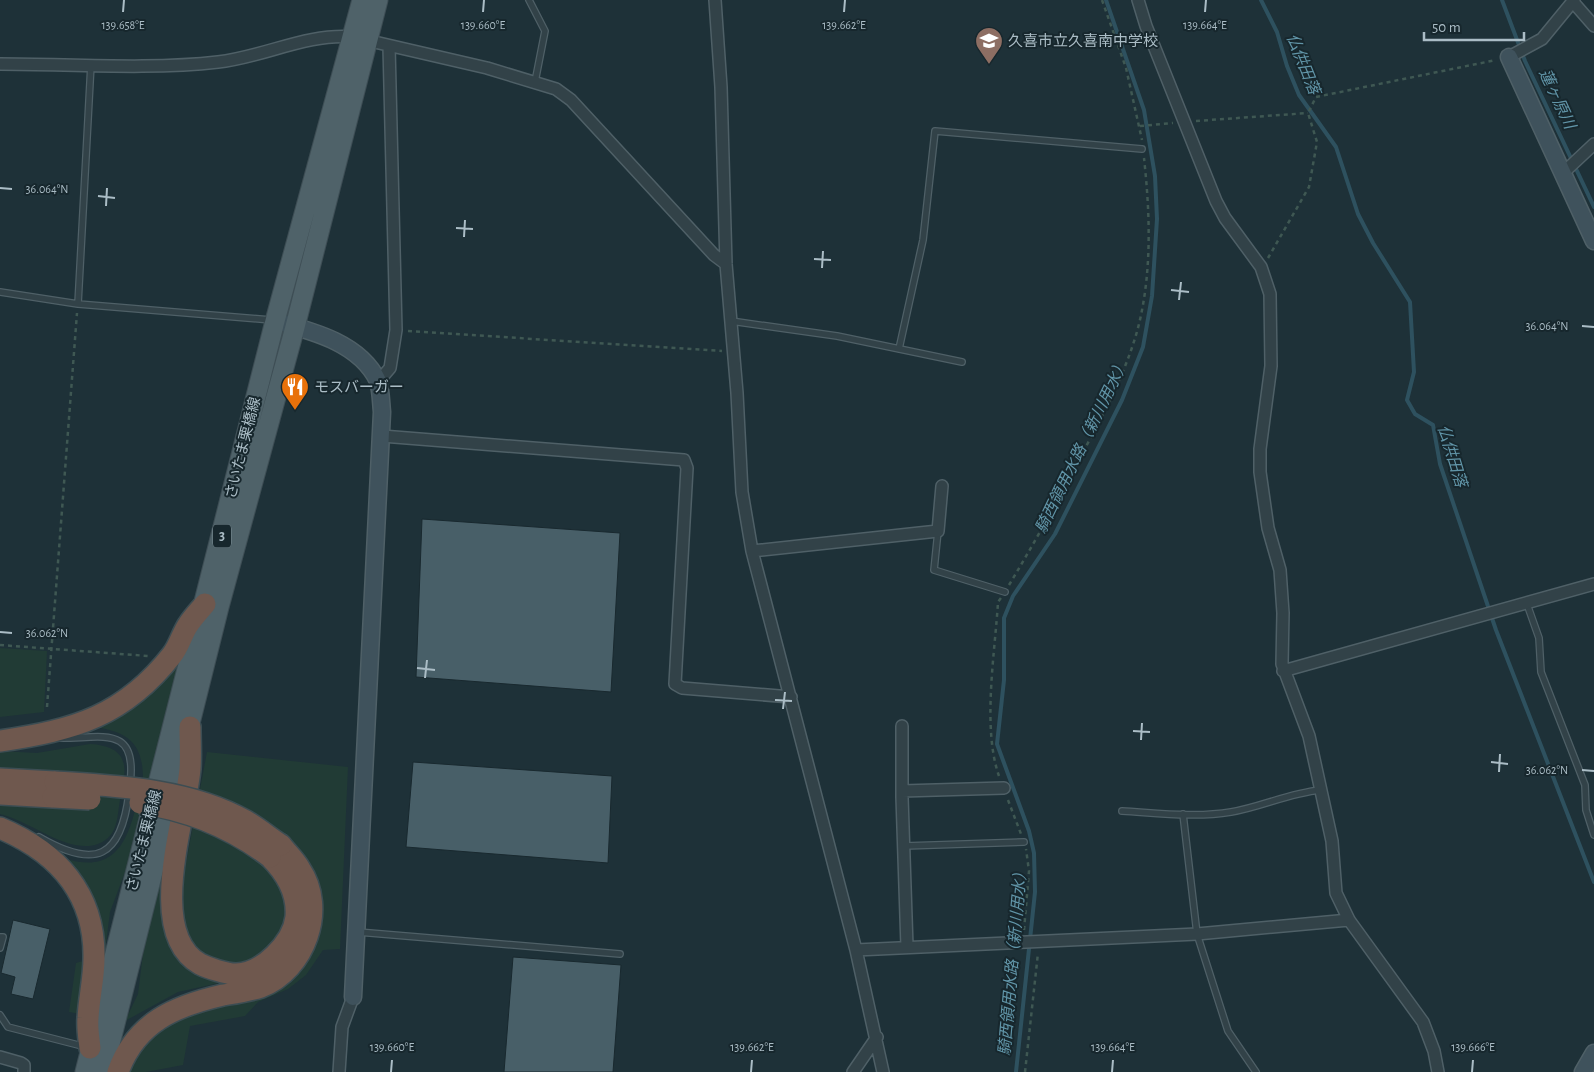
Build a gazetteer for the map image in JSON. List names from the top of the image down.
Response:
{
  "streets": {
    "main road": ["さいたま栗橋線", "3"]
  },
  "water": ["仏供田落", "蓮ヶ原川", "騎西領用水路（新川用水）"],
  "places": {
    "school or university": ["久喜市立久喜南中学校"],
    "restaurant": ["モスバーガー"]
  },
  "scale_bar": "50 m",
  "coordinates": [
    "139.658°E",
    "139.660°E",
    "139.662°E",
    "139.664°E",
    "36.064°N",
    "36.062°N",
    "139.666°E"
  ]
}
